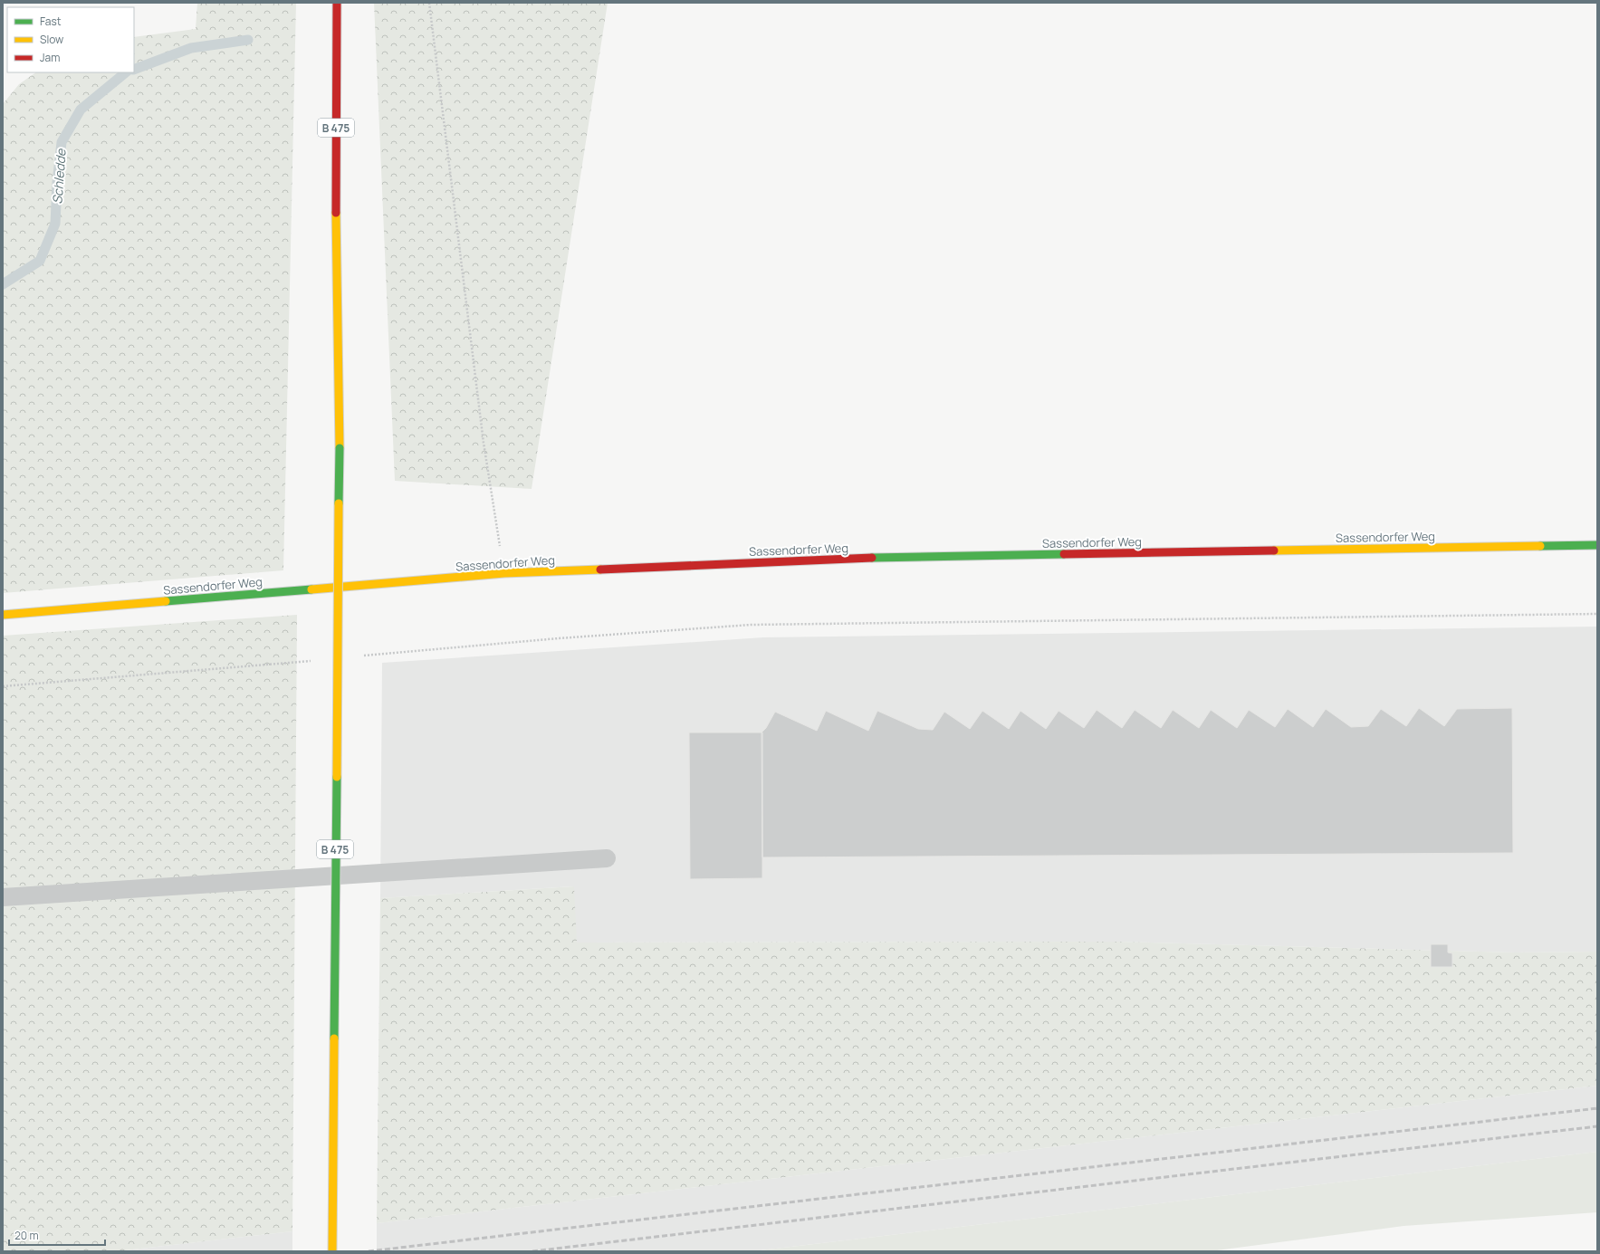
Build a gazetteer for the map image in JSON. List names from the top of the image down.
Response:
{
  "streets": {
    "main road": ["B 475", "Sassendorfer Weg"]
  },
  "water": ["Schledde"],
  "legend": ["Fast", "Slow", "Jam"],
  "scale_bar": "20 m"
}
